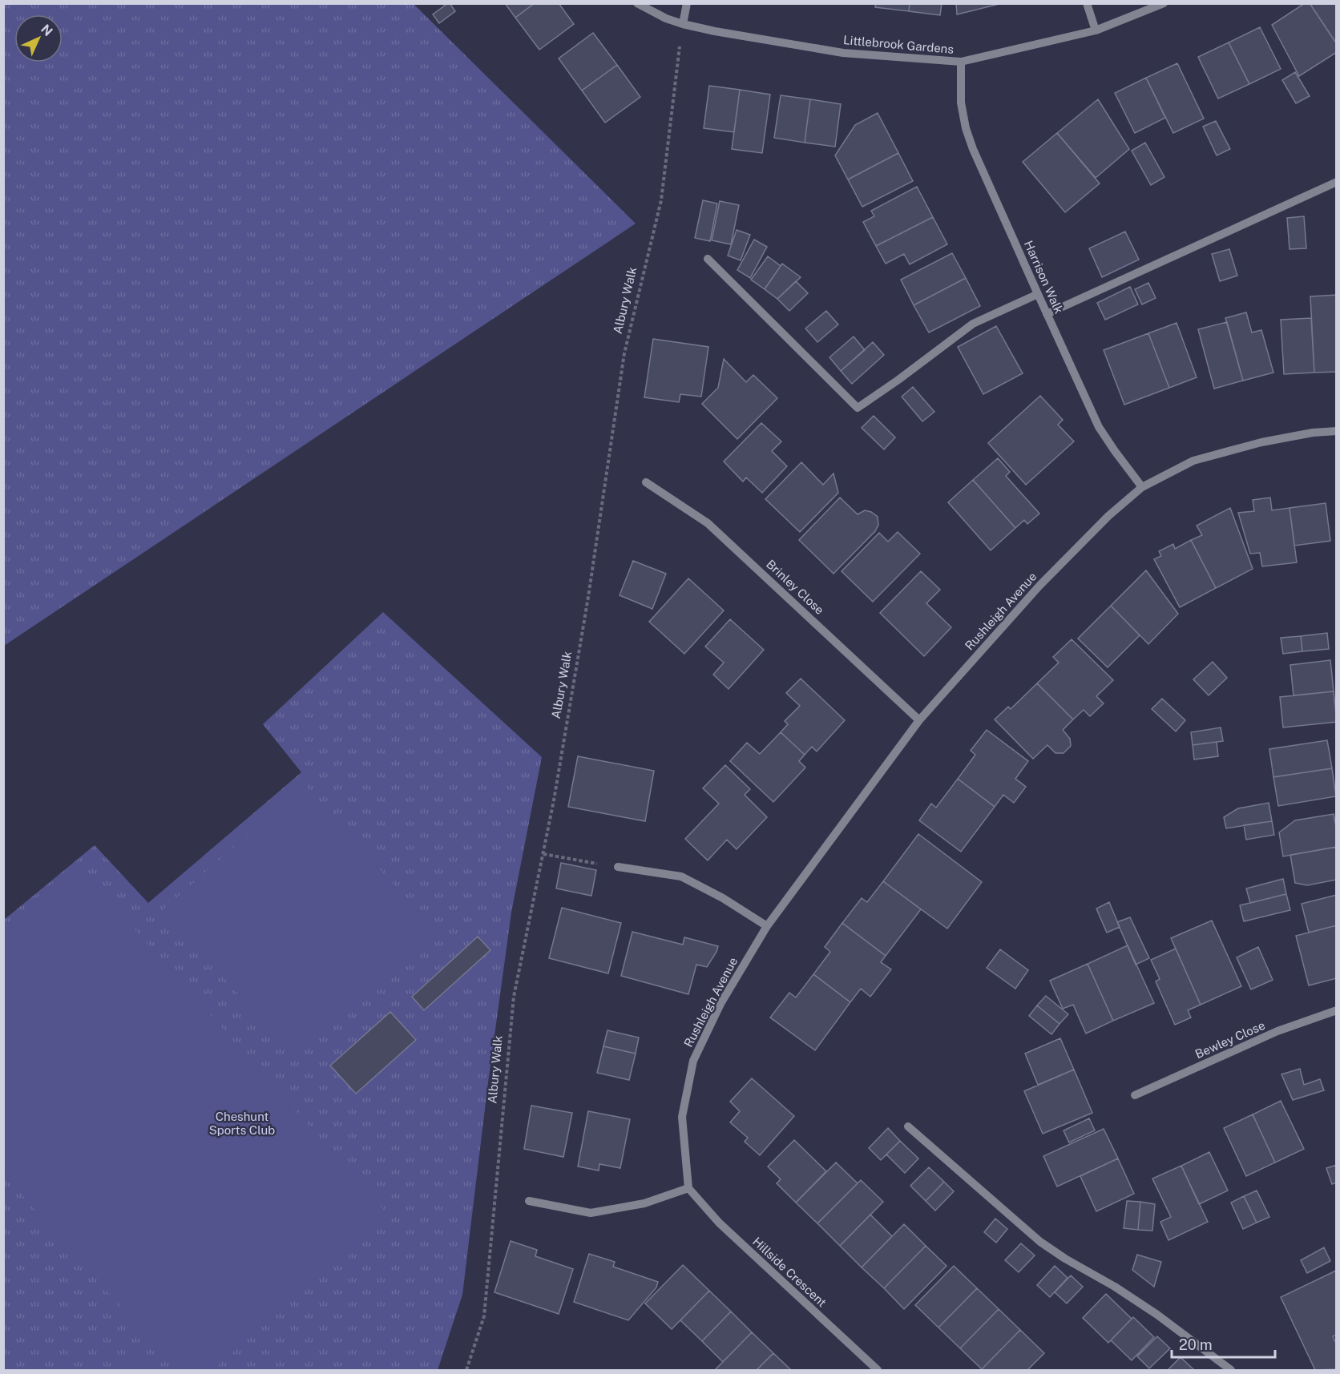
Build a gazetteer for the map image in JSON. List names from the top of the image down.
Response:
{
  "streets": {
    "street": [
      "Littlebrook Gardens",
      "Harrison Walk",
      "Brinley Close",
      "Rushleigh Avenue",
      "Bewley Close",
      "Hillside Crescent"
    ],
    "path": ["Albury Walk"]
  },
  "crossings": [
    ["Littlebrook Gardens", "Harrison Walk"],
    ["Littlebrook Gardens", "Albury Walk"],
    ["Harrison Walk", "Rushleigh Avenue"],
    ["Brinley Close", "Rushleigh Avenue"],
    ["Rushleigh Avenue", "Hillside Crescent"]
  ],
  "parks": ["Cheshunt Sports Club"],
  "scale_bar": "20 m",
  "north": "top right"
}
